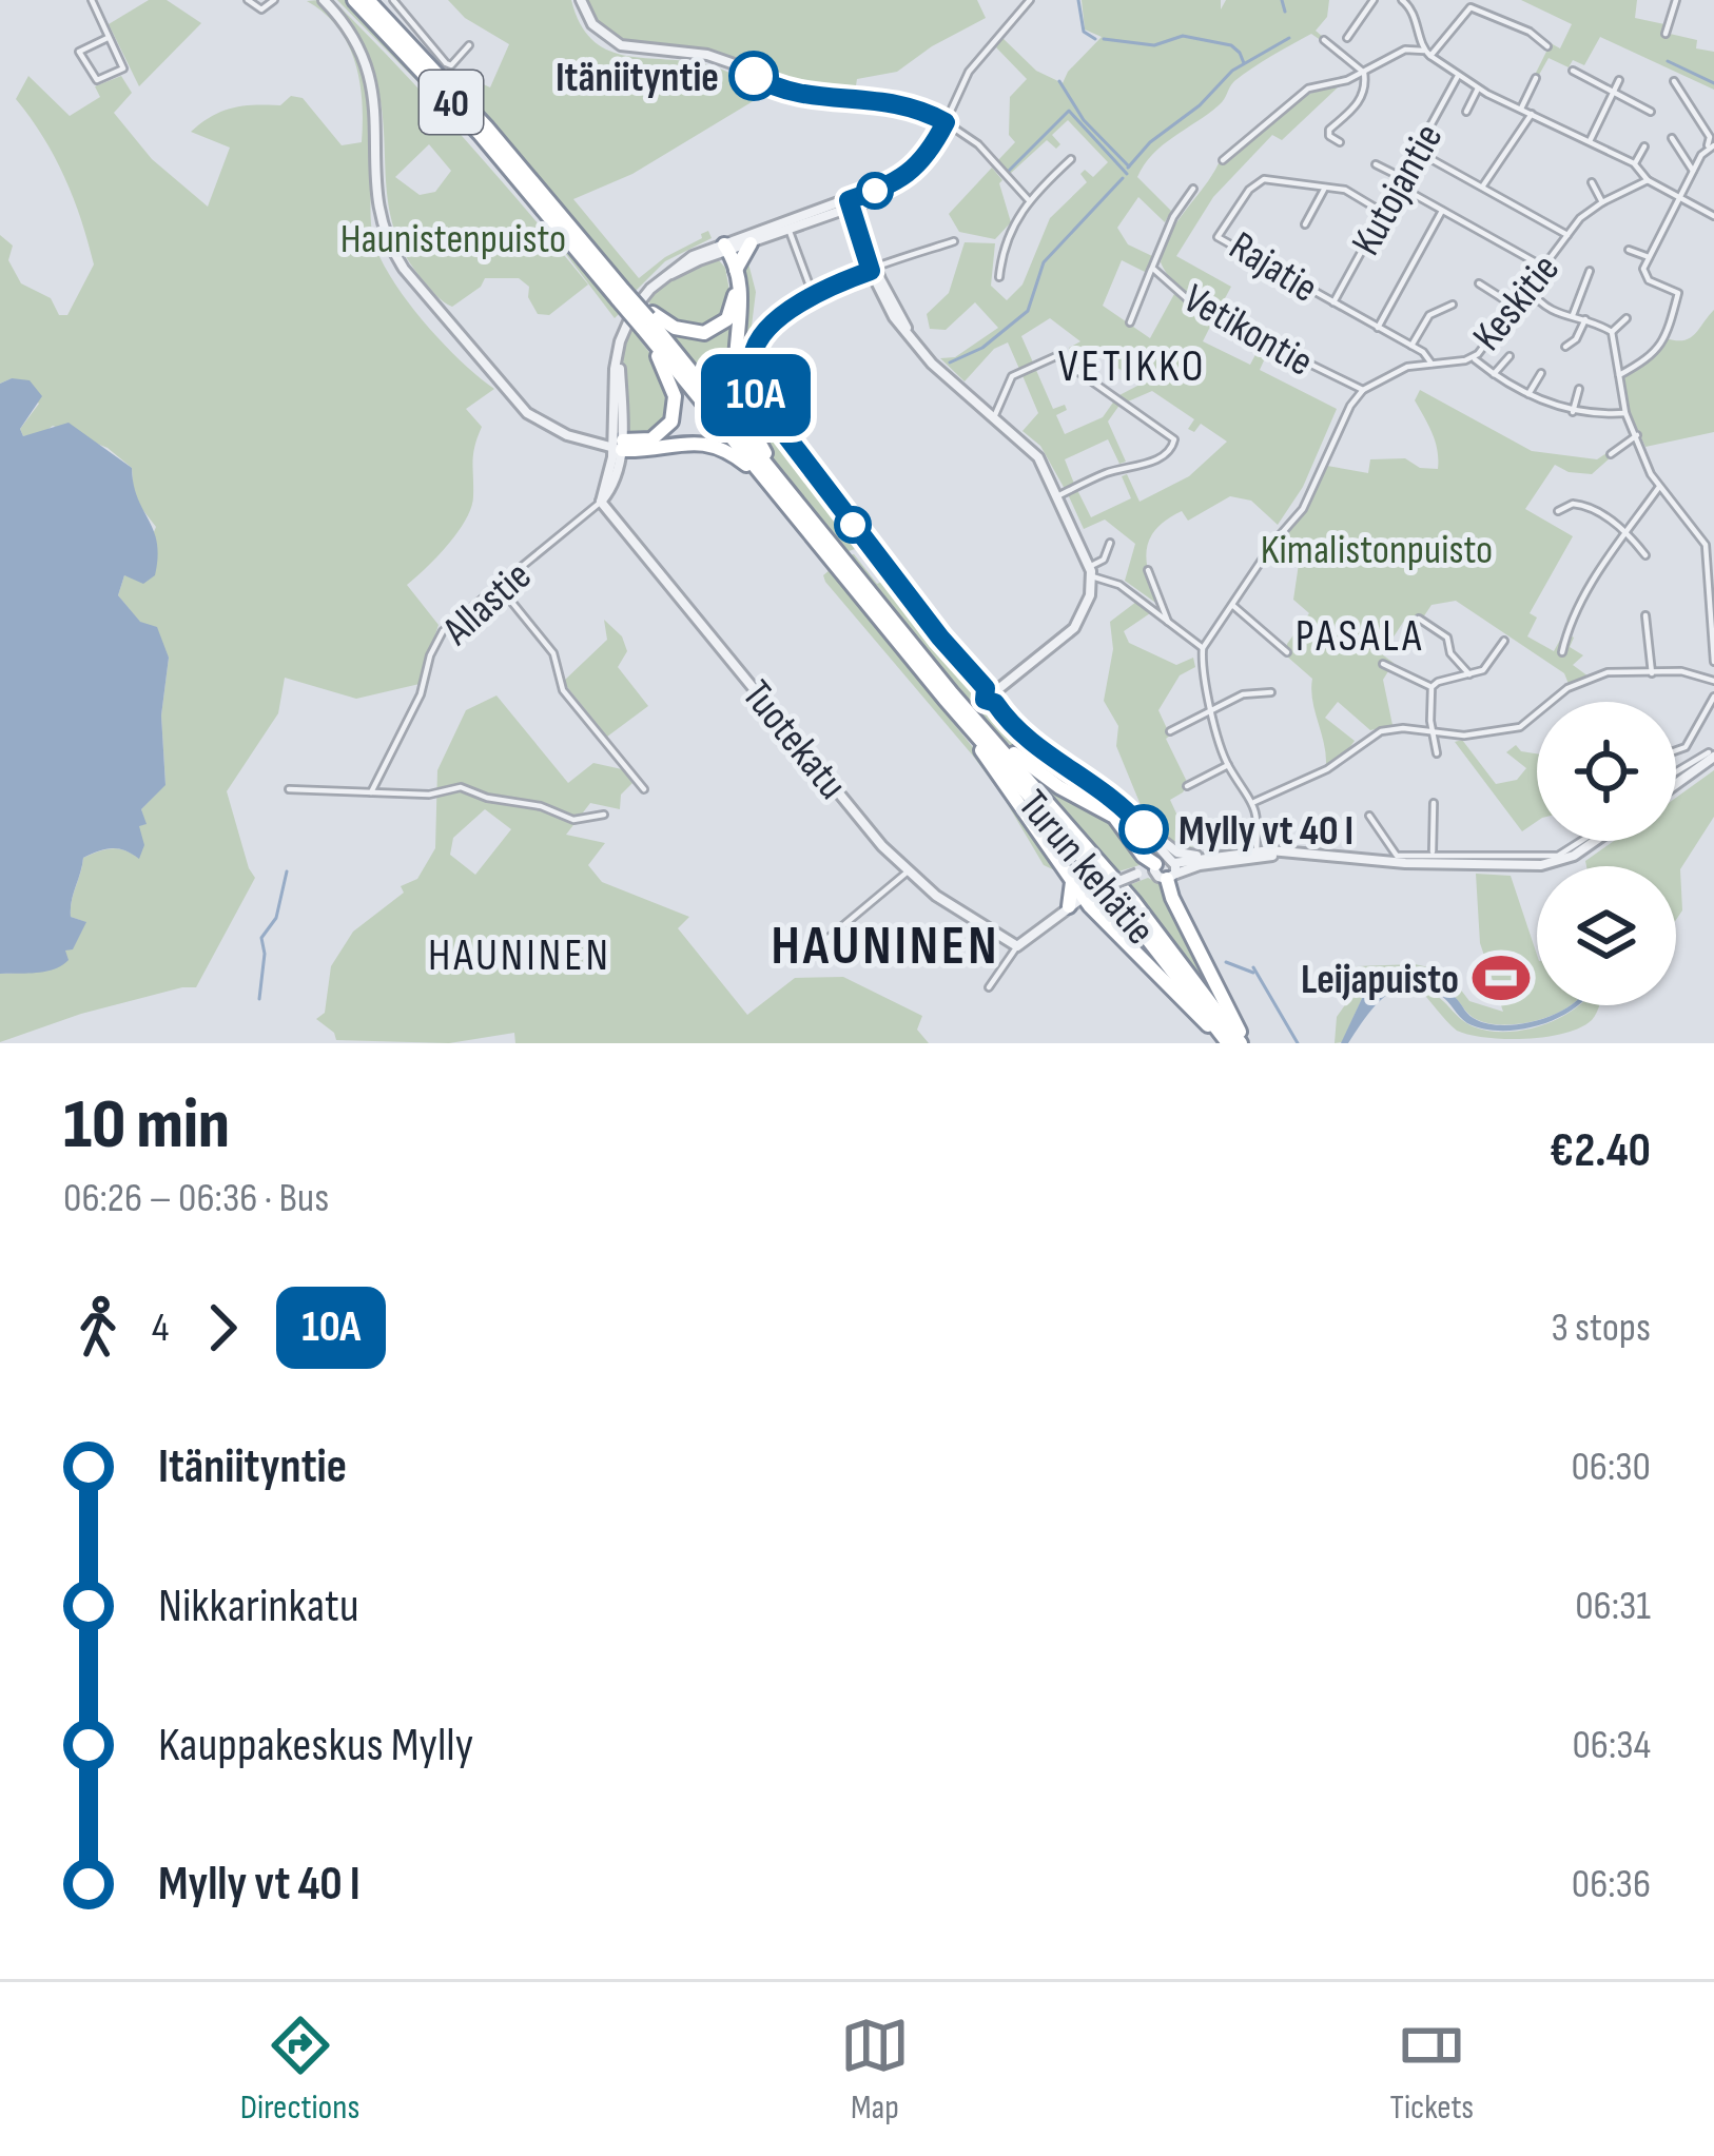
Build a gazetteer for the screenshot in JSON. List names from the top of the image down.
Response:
{
  "streets": {
    "highway": ["40", "Turun kehätie"],
    "street": [
      "Kutojantie",
      "Rajatie",
      "Keskitie",
      "Vetikontie",
      "Allastie",
      "Tuotekatu"
    ]
  },
  "crossings": [
    ["Kutojantie", "Rajatie"],
    ["Rajatie", "Keskitie"],
    ["Keskitie", "Vetikontie"],
    ["Allastie", "Tuotekatu"]
  ],
  "districts": [
    "VETIKKO",
    "PASALA",
    "HAUNINEN",
    "HAUNINEN"
  ],
  "parks": ["Haunistenpuisto", "Kimalistonpuisto"],
  "places": {
    "other": ["Itäniityntie", "Mylly vt 40 I"],
    "sports": ["Leijapuisto"]
  },
  "lines": ["bus line 10A"],
  "page": {
    "on_map": "10A",
    "heading": ["10 min", "06:26 – 06:36 · Bus", "€2.40"],
    "legs": ["4", "10A", "3 stops"],
    "list": [
      {
        "name": "Itäniityntie",
        "value": "06:30"
      },
      {
        "name": "Nikkarinkatu",
        "value": "06:31"
      },
      {
        "name": "Kauppakeskus Mylly",
        "value": "06:34"
      },
      {
        "name": "Mylly vt 40 I",
        "value": "06:36"
      }
    ],
    "tabs": ["Directions", "Map", "Tickets"]
  }
}
